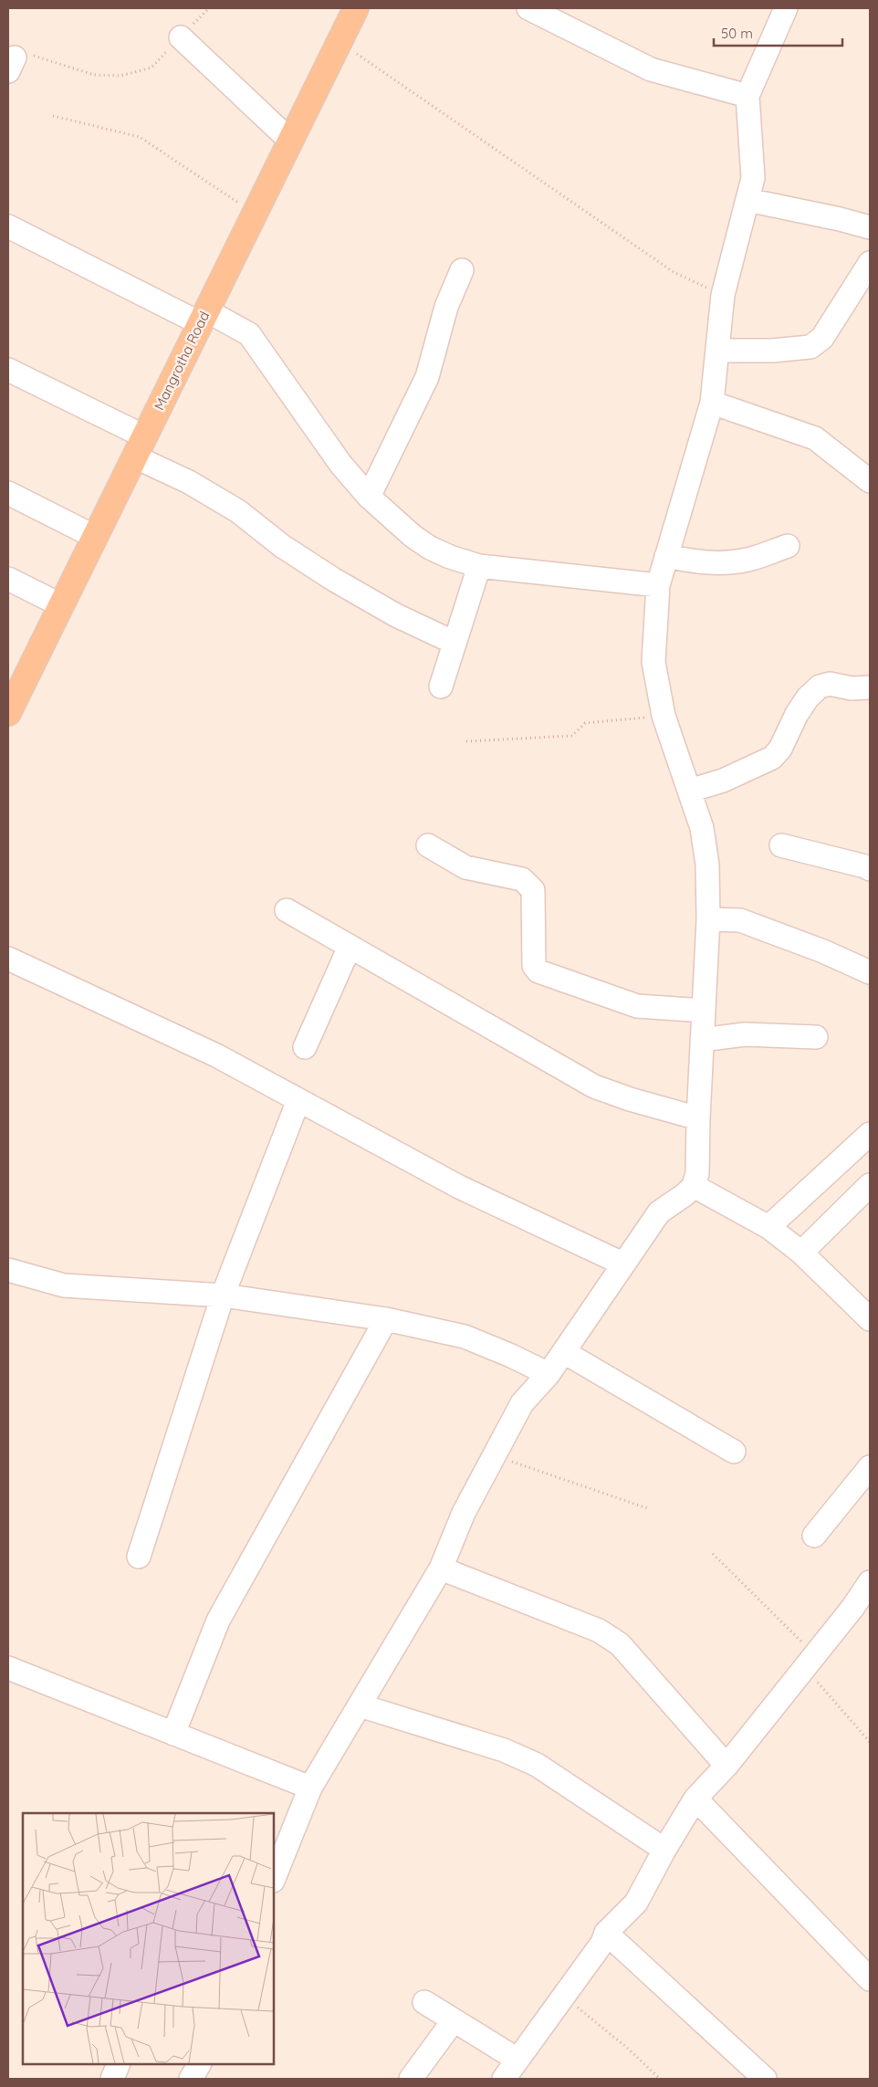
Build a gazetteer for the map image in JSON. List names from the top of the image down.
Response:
{
  "streets": {
    "main road": ["Mangrotha Road"]
  },
  "scale_bar": "50 m"
}
